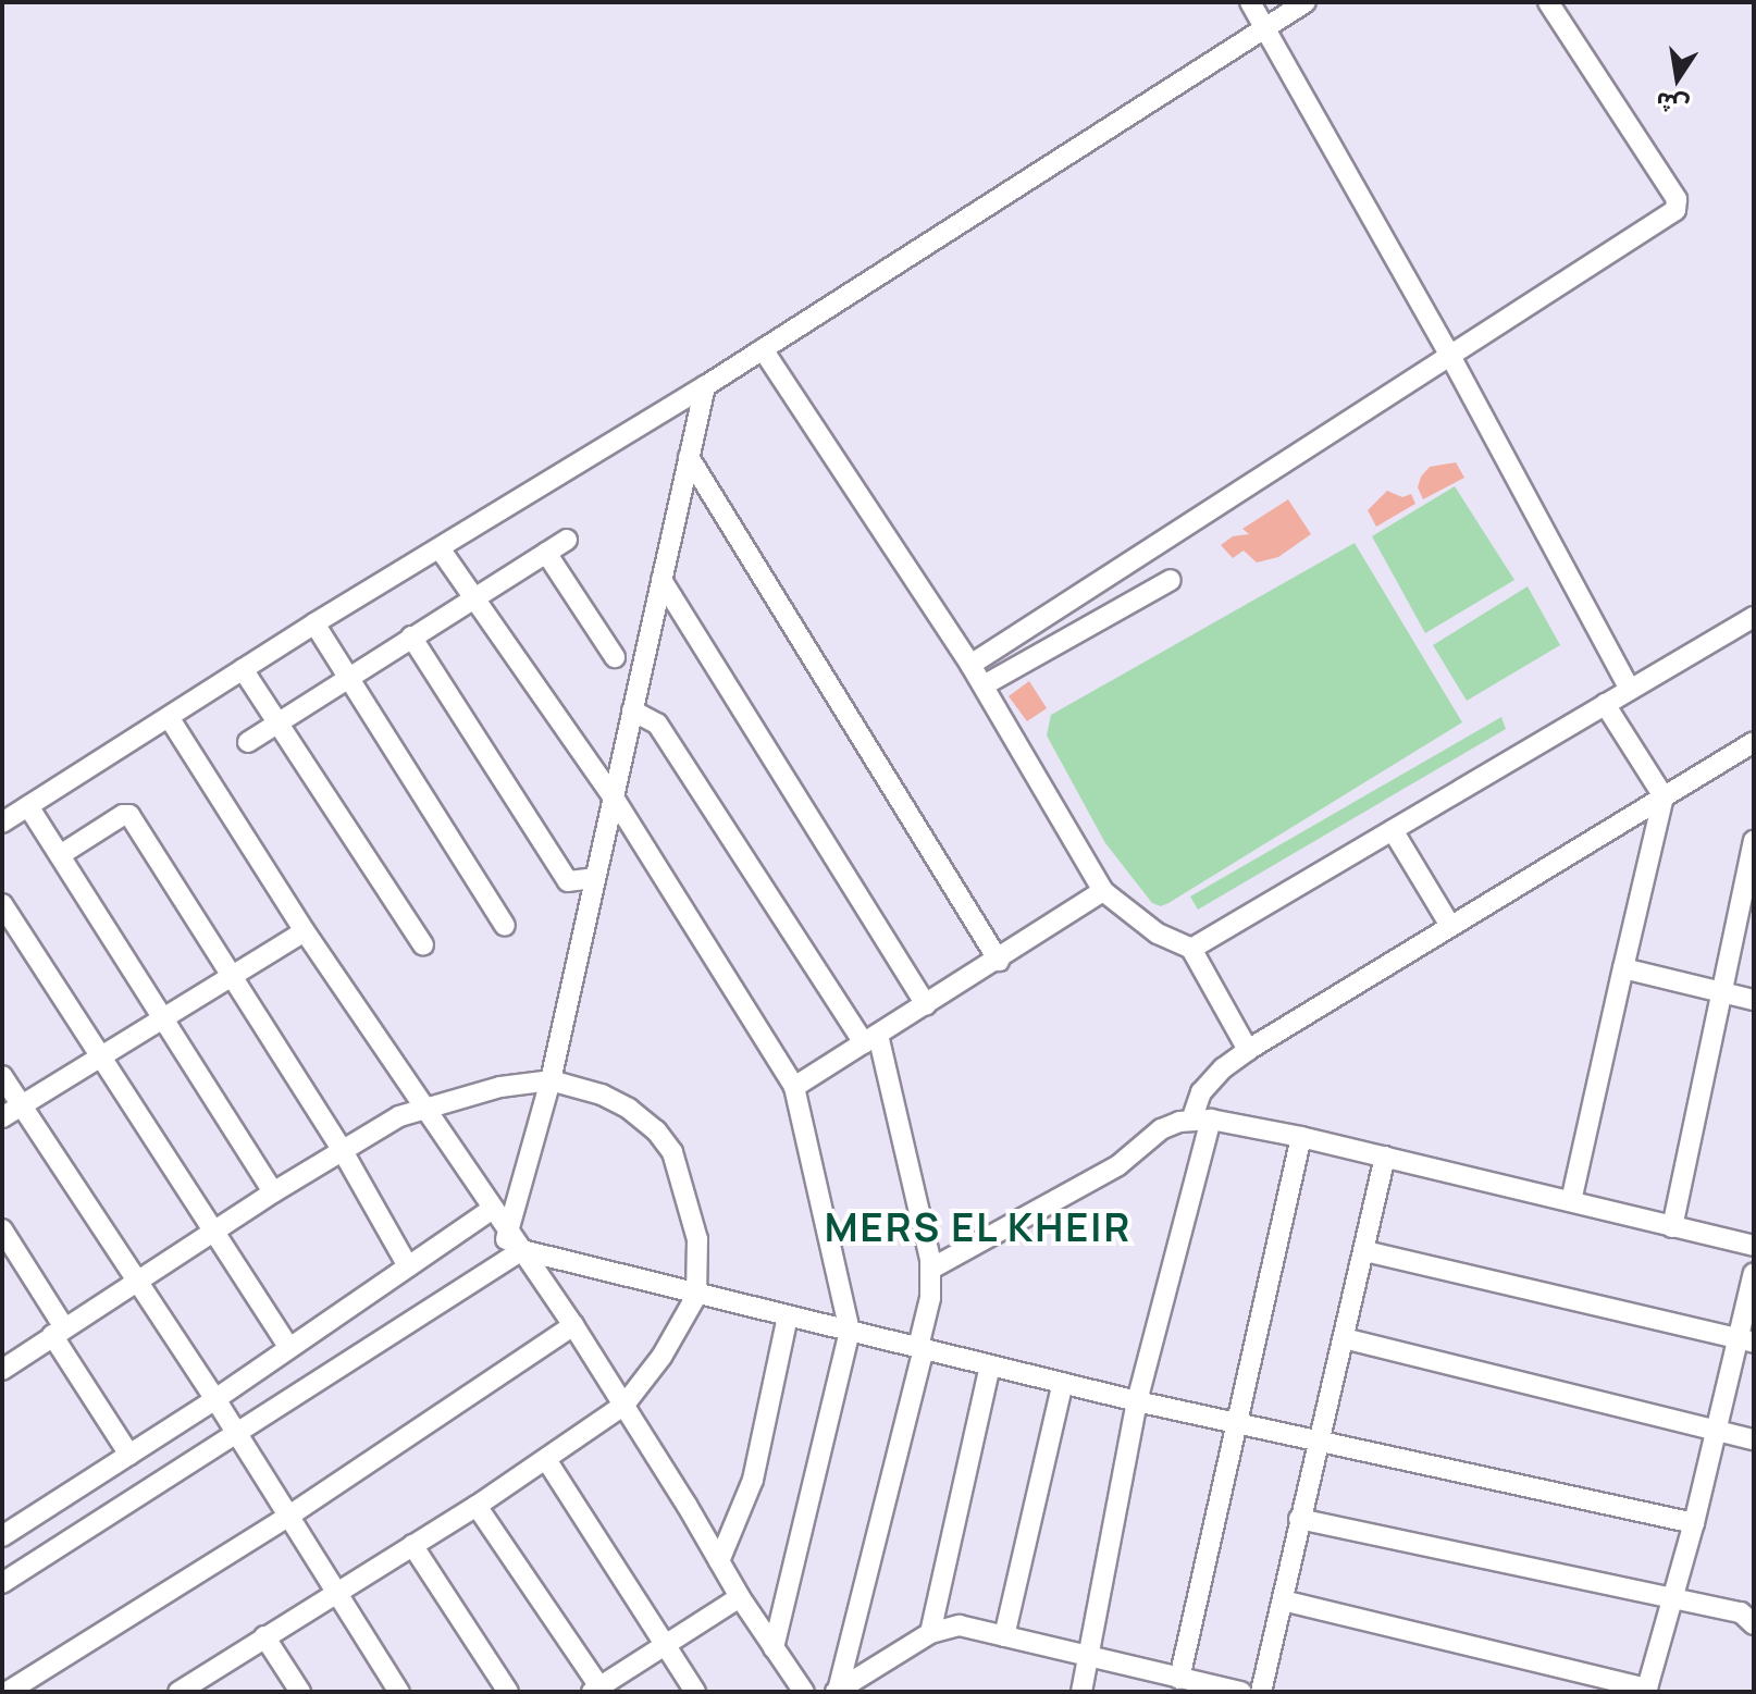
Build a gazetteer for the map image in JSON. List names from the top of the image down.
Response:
{
  "districts": ["MERS EL KHEIR"],
  "north": "bottom"
}
